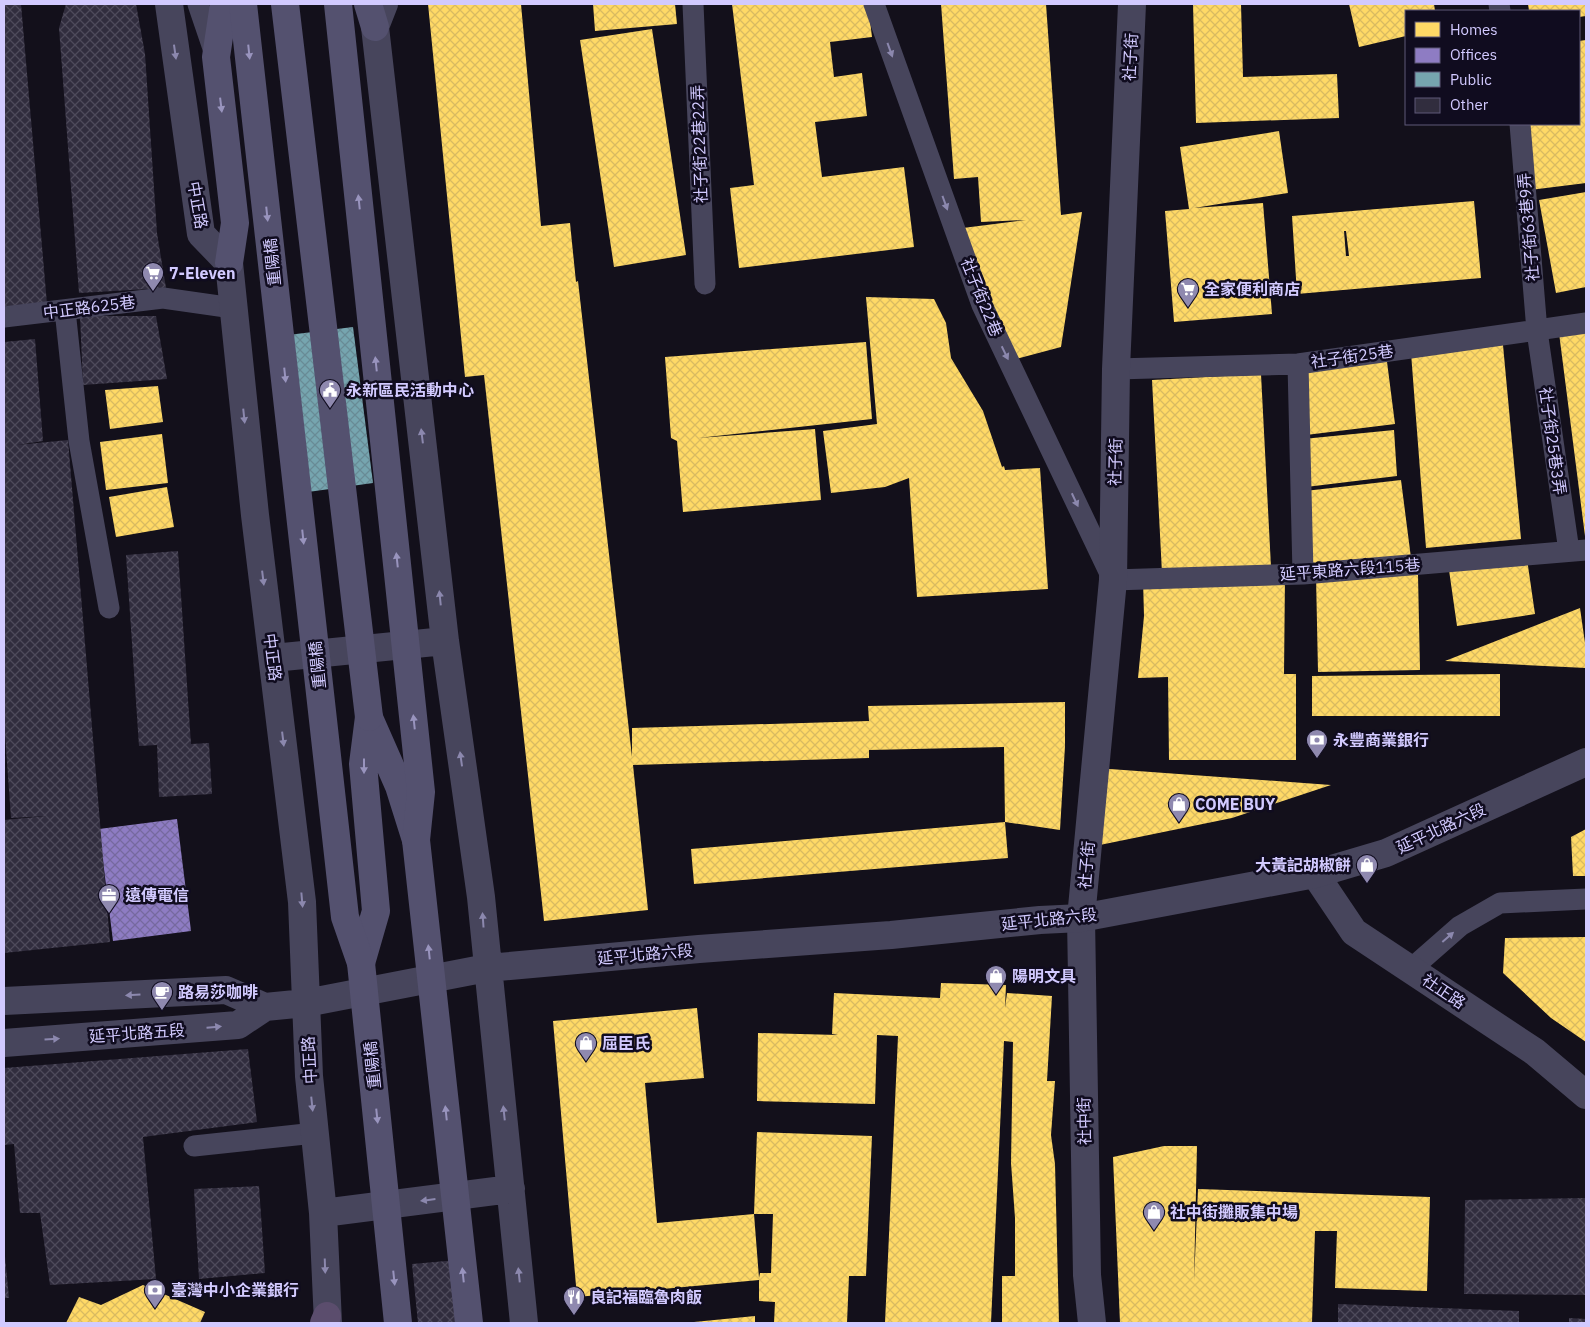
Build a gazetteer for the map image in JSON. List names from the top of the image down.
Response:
{
  "streets": {
    "main road": ["重陽橋"],
    "street": [
      "社子街",
      "中正路",
      "延平北路六段",
      "社正路",
      "延平北路五段",
      "社中街"
    ],
    "lane": [
      "社子街22巷22弄",
      "社子街63巷9弄",
      "社子街22巷",
      "中正路625巷",
      "社子街25巷",
      "社子街25巷3弄",
      "延平東路六段115巷"
    ]
  },
  "crossings": [
    ["社子街", "社子街22巷"],
    ["社子街", "社子街25巷"],
    ["社子街", "延平東路六段115巷"],
    ["社子街", "延平北路六段"],
    ["社子街", "社中街"],
    ["中正路", "中正路625巷"],
    ["中正路", "延平北路五段"],
    ["社子街63巷9弄", "社子街25巷"],
    ["社子街63巷9弄", "社子街25巷3弄"],
    ["社子街22巷", "延平東路六段115巷"],
    ["社子街25巷", "社子街25巷3弄"],
    ["社子街25巷3弄", "延平東路六段115巷"],
    ["延平北路六段", "社正路"],
    ["延平北路六段", "延平北路五段"],
    ["延平北路六段", "社中街"]
  ],
  "one_way": ["社子街22巷"],
  "places": {
    "supermarket": ["7-Eleven", "全家便利商店"],
    "public building": ["永新區民活動中心"],
    "bank": ["永豐商業銀行", "臺灣中小企業銀行"],
    "shop": [
      "COME BUY",
      "大黃記胡椒餅",
      "陽明文具",
      "屈臣氏",
      "社中街攤販集中場"
    ],
    "office": ["遠傳電信"],
    "cafe": ["路易莎咖啡"],
    "restaurant": ["良記福臨魯肉飯"]
  },
  "legend": [
    "Homes",
    "Offices",
    "Public",
    "Other"
  ]
}
